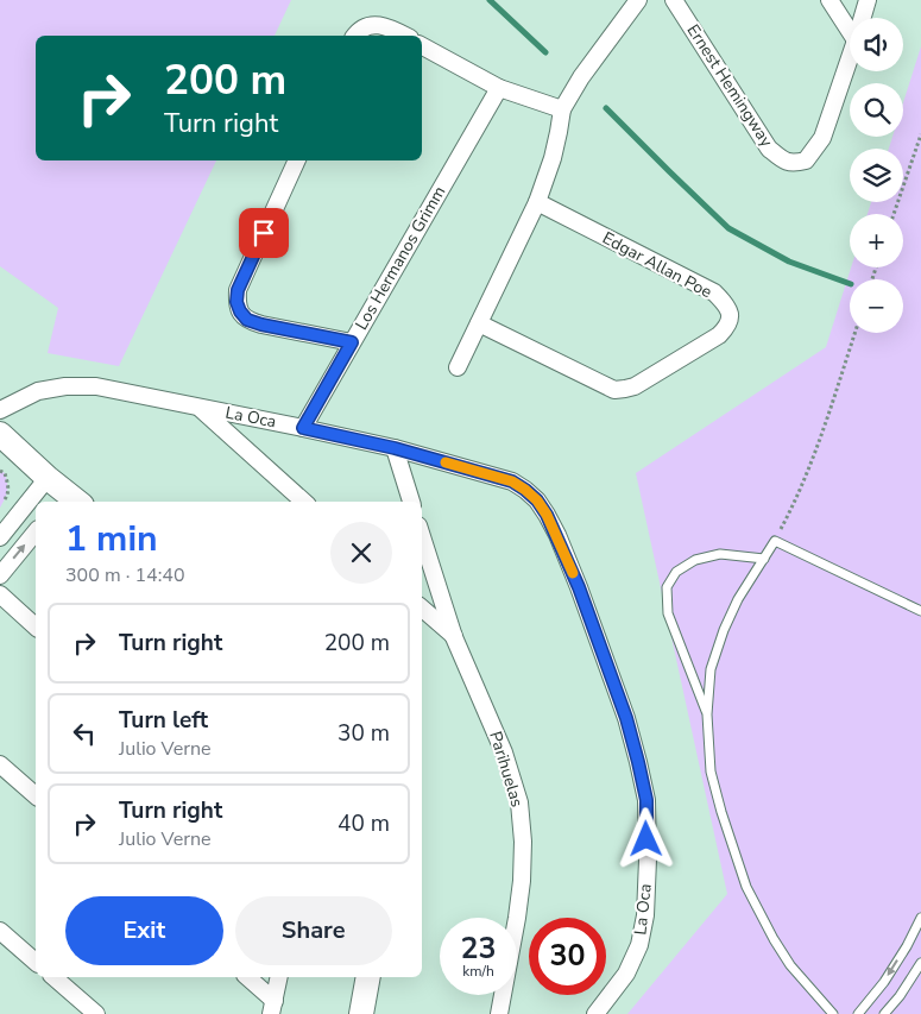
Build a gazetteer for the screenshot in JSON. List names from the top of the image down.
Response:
{
  "streets": {
    "street": [
      "Ernest Hemingway",
      "Los Hermanos Grimm",
      "Edgar Allan Poe",
      "La Oca",
      "Parihuelas"
    ]
  },
  "crossings": [
    ["Los Hermanos Grimm", "La Oca"]
  ],
  "page": {
    "map_buttons": ["+", "−"],
    "turn": ["200 m", "Turn right"],
    "heading": ["1 min", "300 m · 14:40"],
    "list": [
      {
        "name": "Turn right",
        "value": "200 m"
      },
      {
        "name": "Turn left",
        "note": "Julio Verne",
        "value": "30 m"
      },
      {
        "name": "Turn right",
        "note": "Julio Verne",
        "value": "40 m"
      }
    ],
    "buttons": ["Exit", "Share"],
    "speed": "23 km/h",
    "limit": "30"
  }
}
